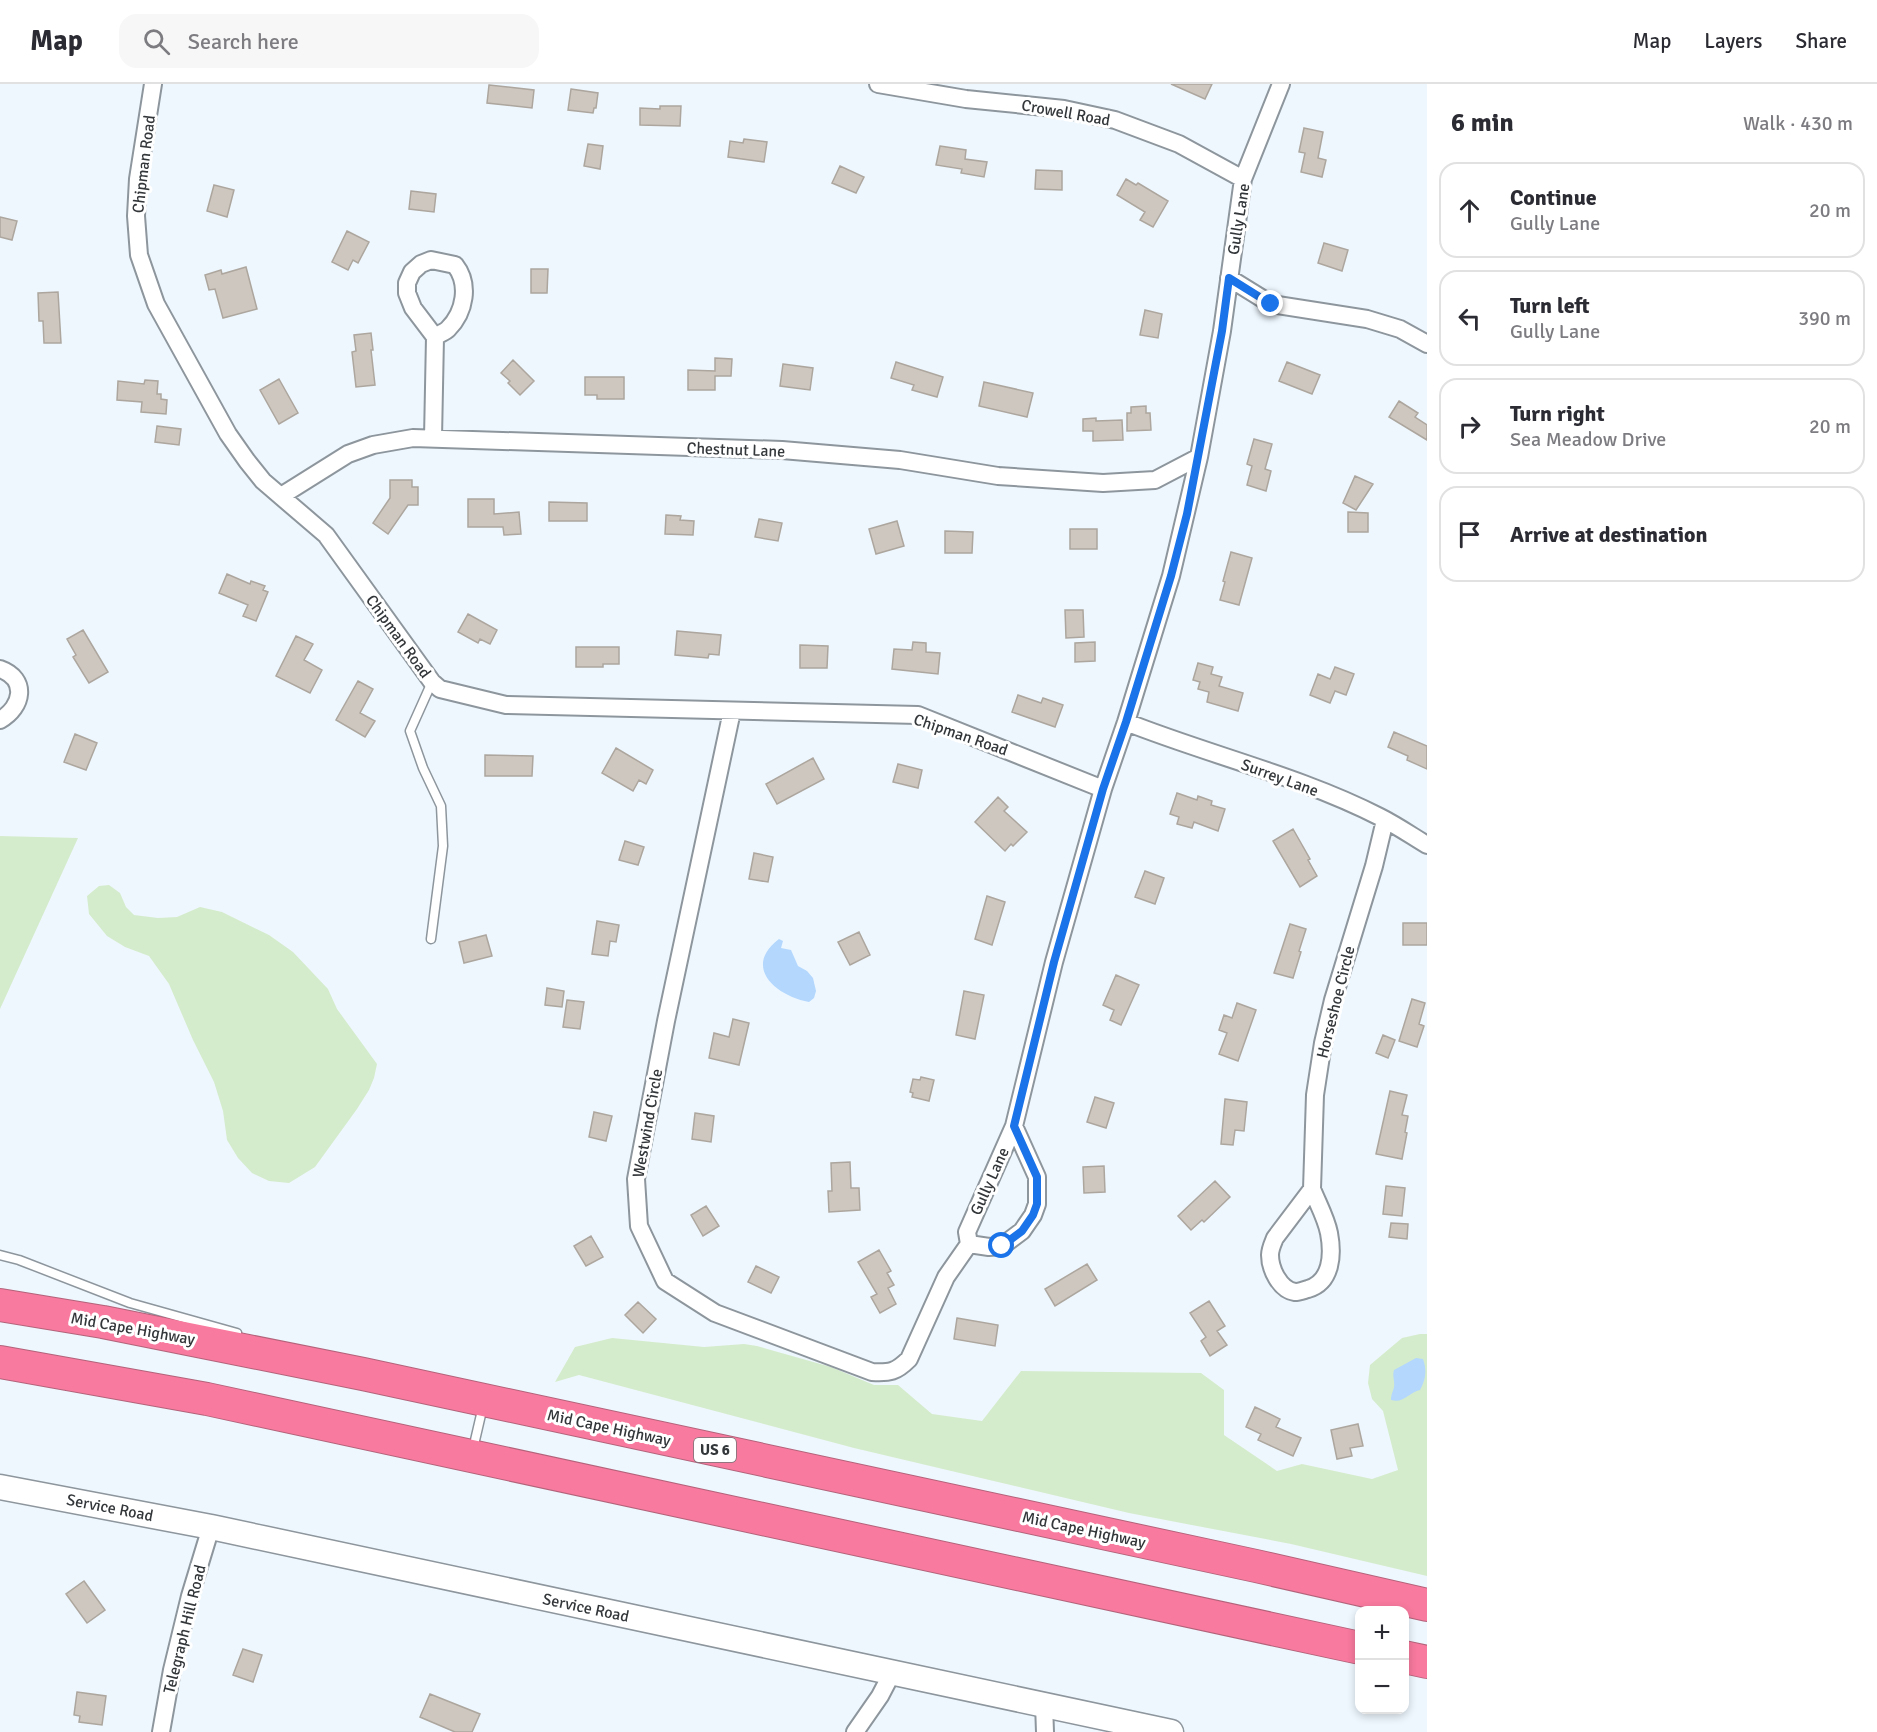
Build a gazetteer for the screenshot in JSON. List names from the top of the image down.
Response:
{
  "streets": {
    "highway": ["Mid Cape Highway", "US 6"],
    "street": [
      "Crowell Road",
      "Chipman Road",
      "Gully Lane",
      "Chestnut Lane",
      "Surrey Lane",
      "Horseshoe Circle",
      "Westwind Circle",
      "Service Road",
      "Telegraph Hill Road"
    ]
  },
  "crossings": [
    ["Crowell Road", "Gully Lane"],
    ["Chipman Road", "Gully Lane"],
    ["Chipman Road", "Chestnut Lane"],
    ["Chipman Road", "Westwind Circle"],
    ["Gully Lane", "Chestnut Lane"],
    ["Gully Lane", "Surrey Lane"],
    ["Gully Lane", "Westwind Circle"],
    ["Surrey Lane", "Horseshoe Circle"],
    ["Service Road", "Telegraph Hill Road"]
  ],
  "page": {
    "header": "Map",
    "search": "Search here",
    "nav": ["Map", "Layers", "Share"],
    "heading": ["6 min", "Walk · 430 m"],
    "list": [
      ["Continue", "Gully Lane", "20 m"],
      ["Turn left", "Gully Lane", "390 m"],
      ["Turn right", "Sea Meadow Drive", "20 m"],
      "Arrive at destination"
    ],
    "map_buttons": ["+", "−"]
  }
}
